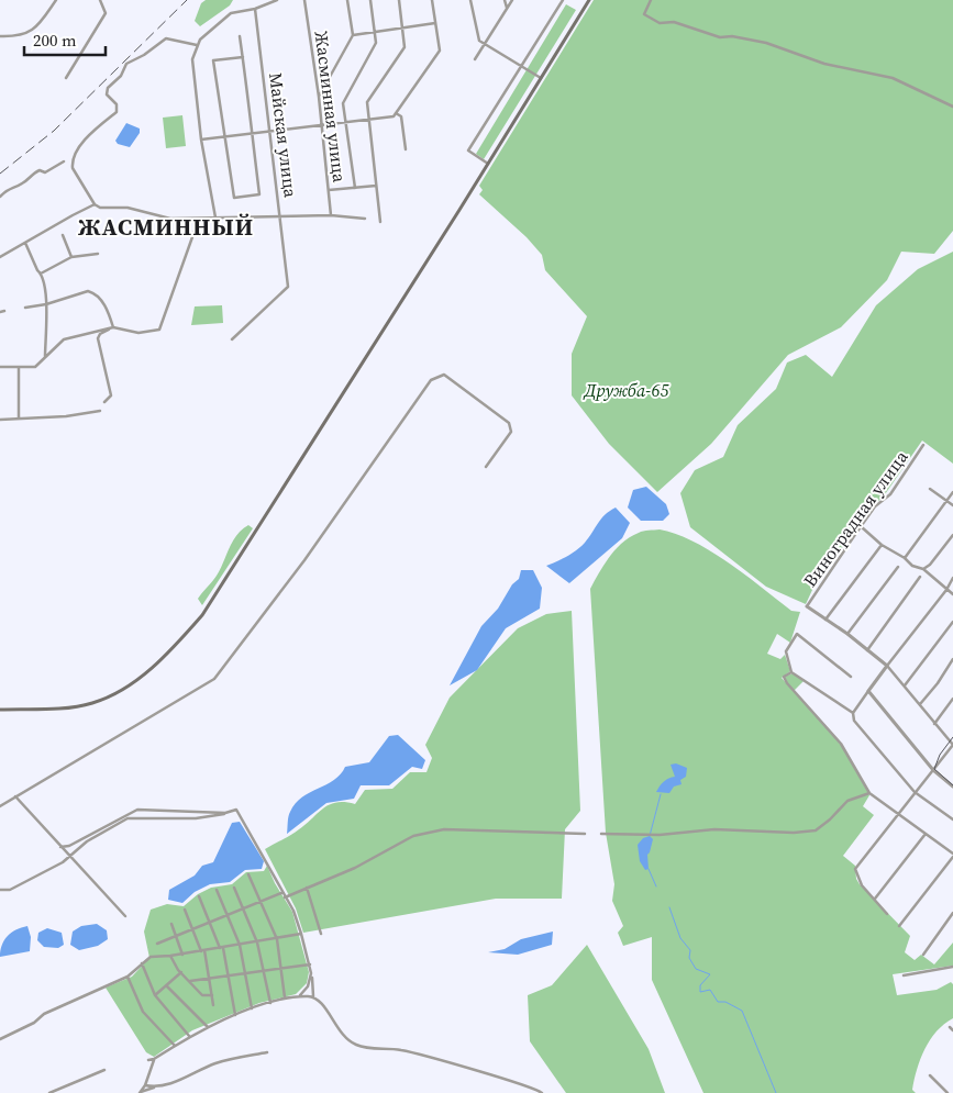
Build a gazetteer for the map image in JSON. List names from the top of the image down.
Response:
{
  "streets": {
    "street": ["Жасминная улица", "Майская улица", "Виноградная улица"]
  },
  "districts": ["ЖАСМИННЫЙ"],
  "parks": ["Дружба-65"],
  "scale_bar": "200 m"
}
